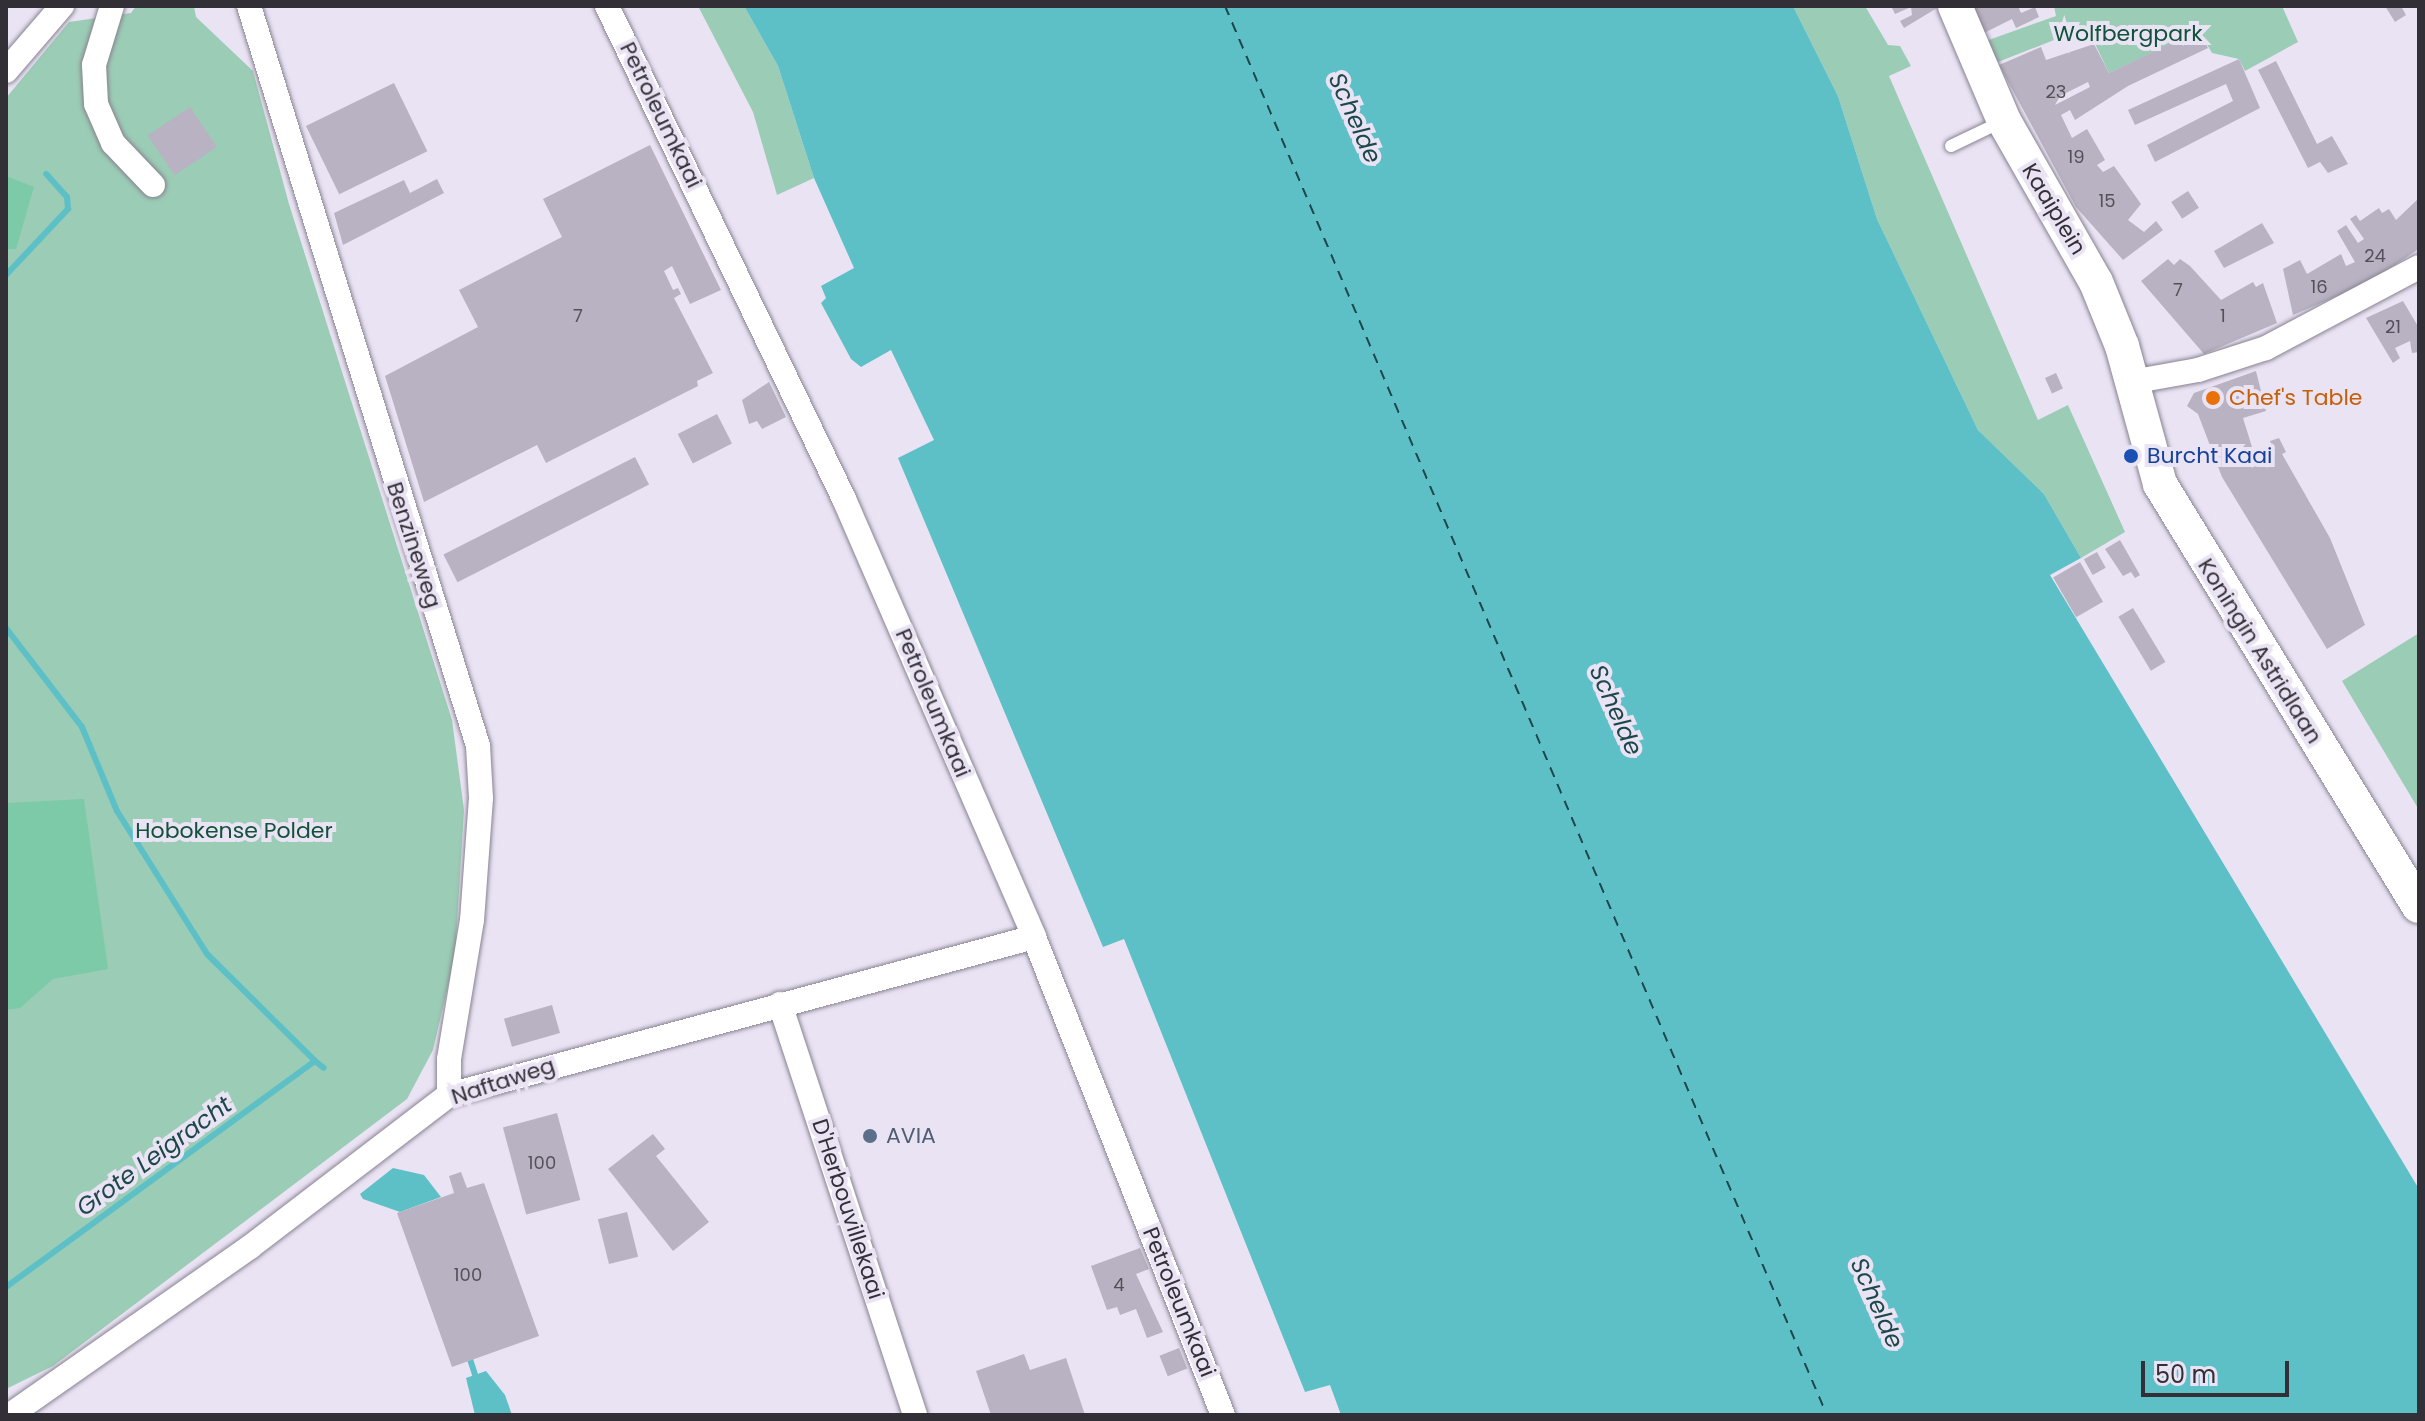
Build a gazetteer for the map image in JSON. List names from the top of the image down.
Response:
{
  "streets": {
    "street": [
      "Petroleumkaai",
      "Kaaiplein",
      "Benzineweg",
      "Koningin Astridlaan",
      "Naftaweg",
      "D'Herbouvillekaai"
    ]
  },
  "crossings": [
    ["Petroleumkaai", "Naftaweg"],
    ["Kaaiplein", "Koningin Astridlaan"],
    ["Benzineweg", "Naftaweg"],
    ["Naftaweg", "D'Herbouvillekaai"]
  ],
  "water": ["Schelde", "Grote Leigracht"],
  "parks": ["Wolfbergpark", "Hobokense Polder"],
  "places": ["Chef's Table", "Burcht Kaai", "AVIA"],
  "house_numbers": [
    "23",
    "19",
    "15",
    "24",
    "16",
    "7",
    "7",
    "1",
    "21",
    "100",
    "100",
    "4"
  ],
  "scale_bar": "50 m"
}
